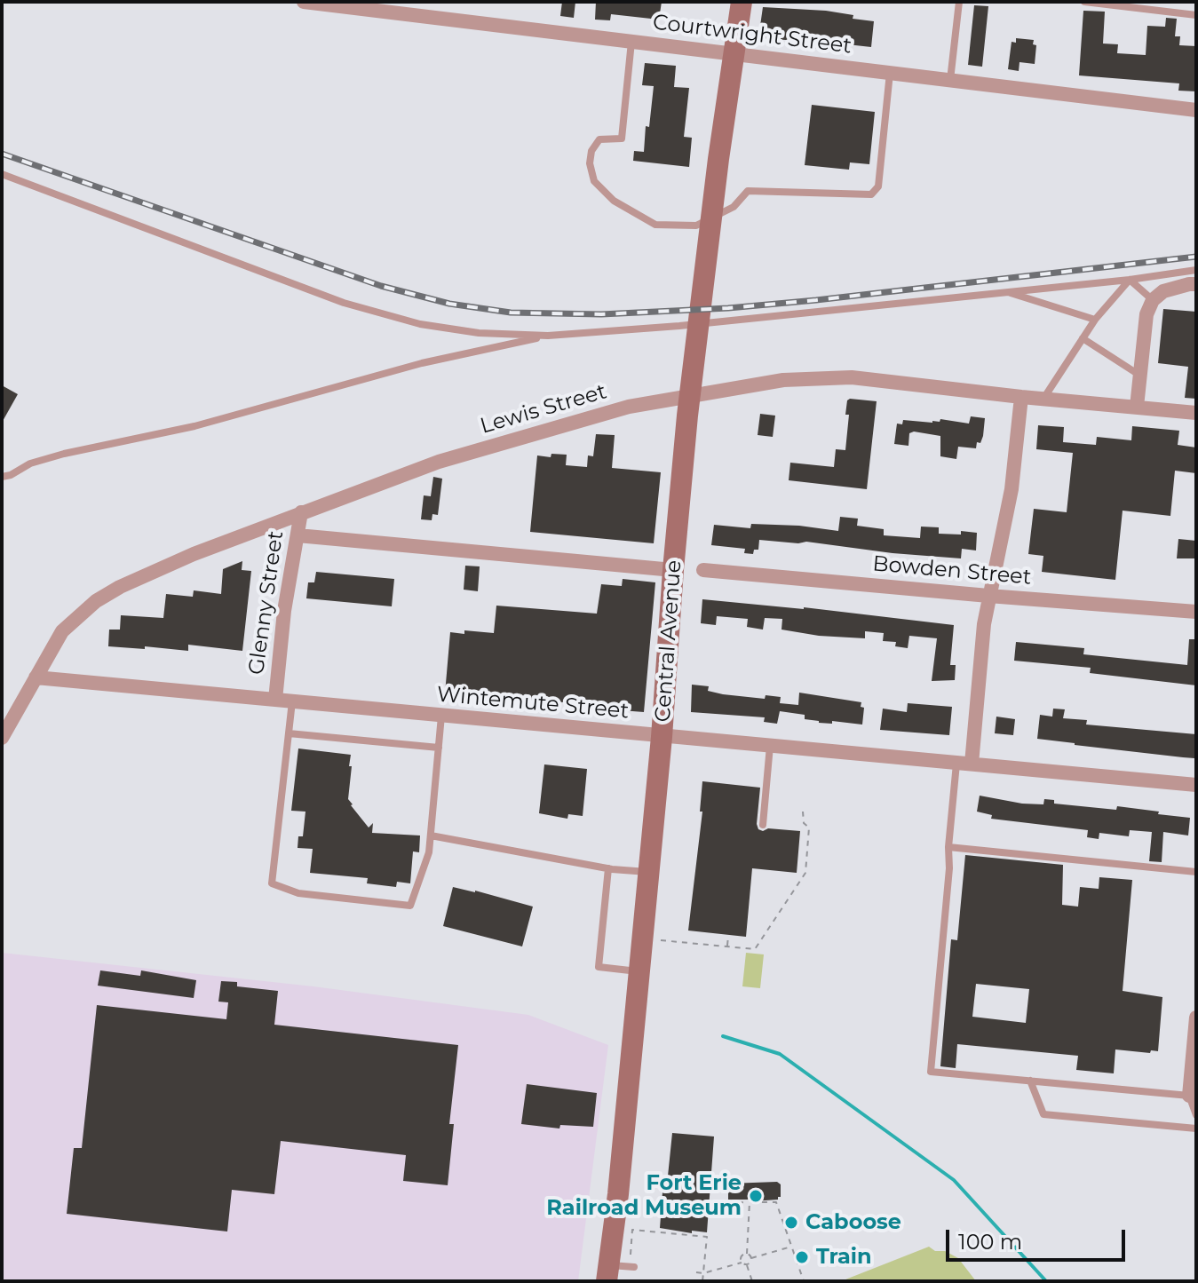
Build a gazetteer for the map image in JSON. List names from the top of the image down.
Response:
{
  "streets": {
    "main road": ["Central Avenue"],
    "street": [
      "Courtwright Street",
      "Lewis Street",
      "Bowden Street",
      "Glenny Street",
      "Wintemute Street"
    ]
  },
  "crossings": [
    ["Courtwright Street", "Central Avenue"],
    ["Lewis Street", "Glenny Street"],
    ["Lewis Street", "Wintemute Street"],
    ["Glenny Street", "Wintemute Street"],
    ["Central Avenue", "Wintemute Street"]
  ],
  "places": ["Fort Erie Railroad Museum", "Caboose", "Train"],
  "scale_bar": "100 m"
}
